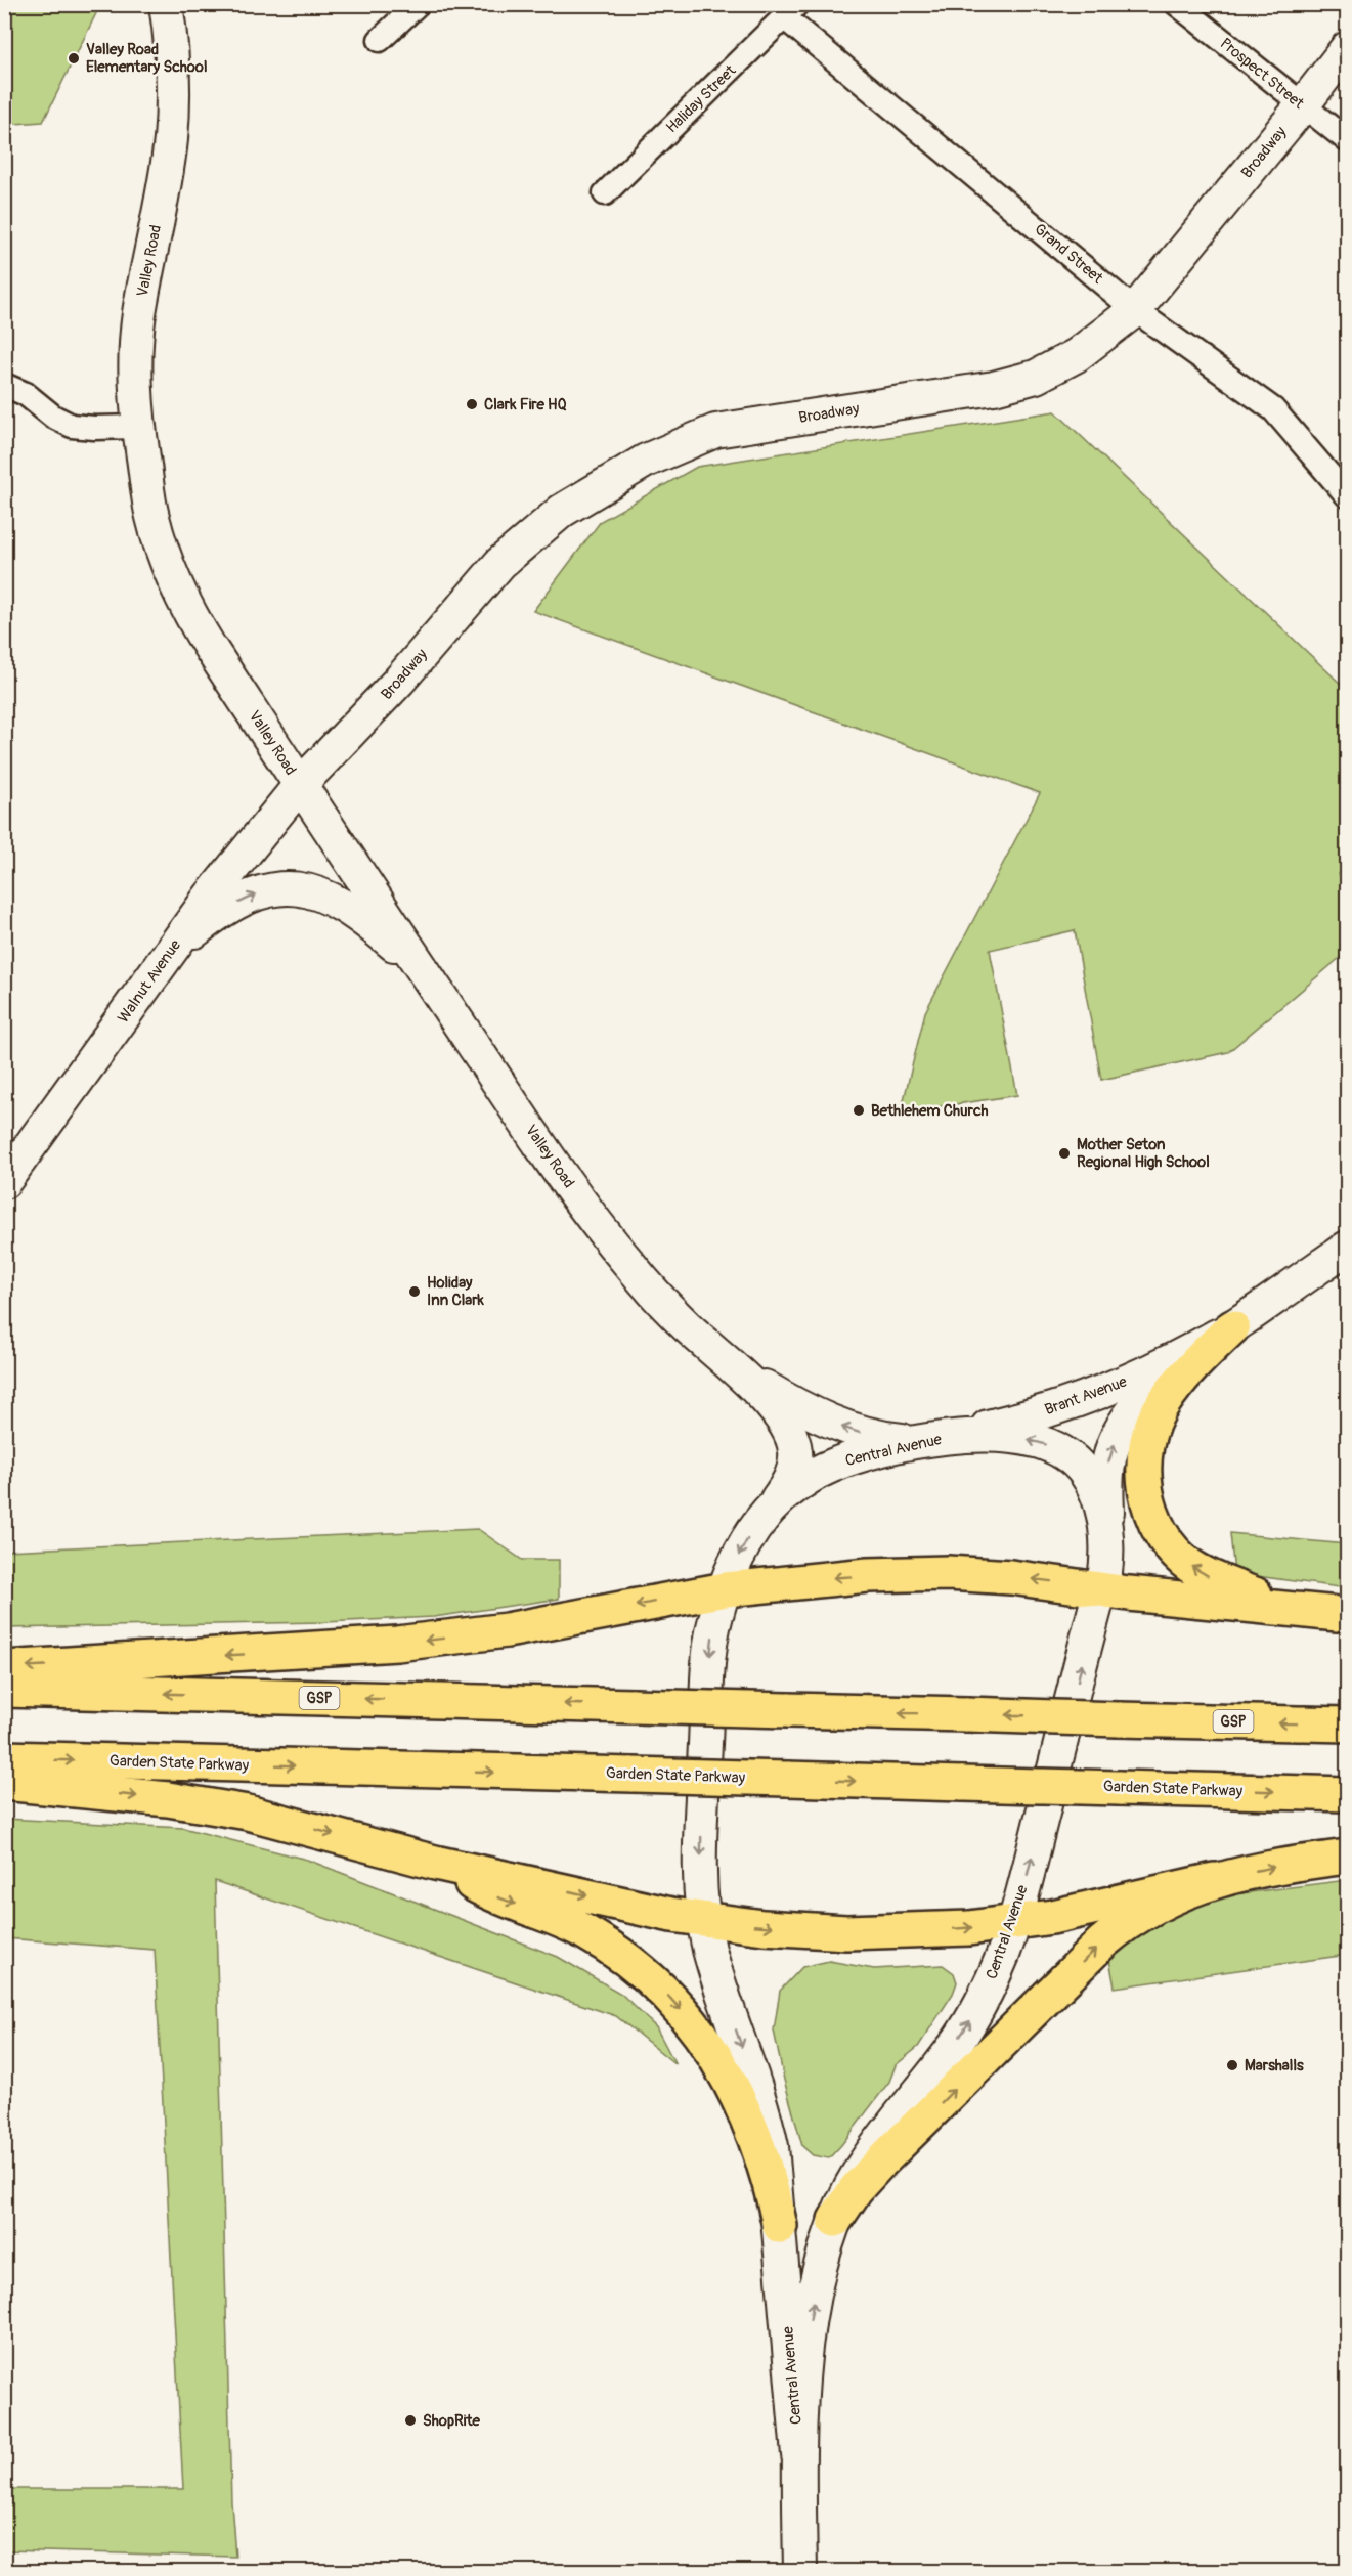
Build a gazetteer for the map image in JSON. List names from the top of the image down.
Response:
{
  "streets": {
    "highway": ["GSP", "Garden State Parkway"],
    "street": [
      "Prospect Street",
      "Haliday Street",
      "Broadway",
      "Grand Street",
      "Valley Road",
      "Walnut Avenue",
      "Brant Avenue",
      "Central Avenue"
    ]
  },
  "crossings": [
    ["Prospect Street", "Broadway"],
    ["Haliday Street", "Grand Street"],
    ["Broadway", "Grand Street"],
    ["Broadway", "Valley Road"],
    ["Broadway", "Walnut Avenue"],
    ["Valley Road", "Walnut Avenue"],
    ["Valley Road", "Brant Avenue"],
    ["Valley Road", "Central Avenue"],
    ["Brant Avenue", "Central Avenue"]
  ],
  "places": [
    "Valley Road Elementary School",
    "Clark Fire HQ",
    "Bethlehem Church",
    "Mother Seton Regional High School",
    "Holiday Inn Clark",
    "Marshalls",
    "ShopRite"
  ]
}
